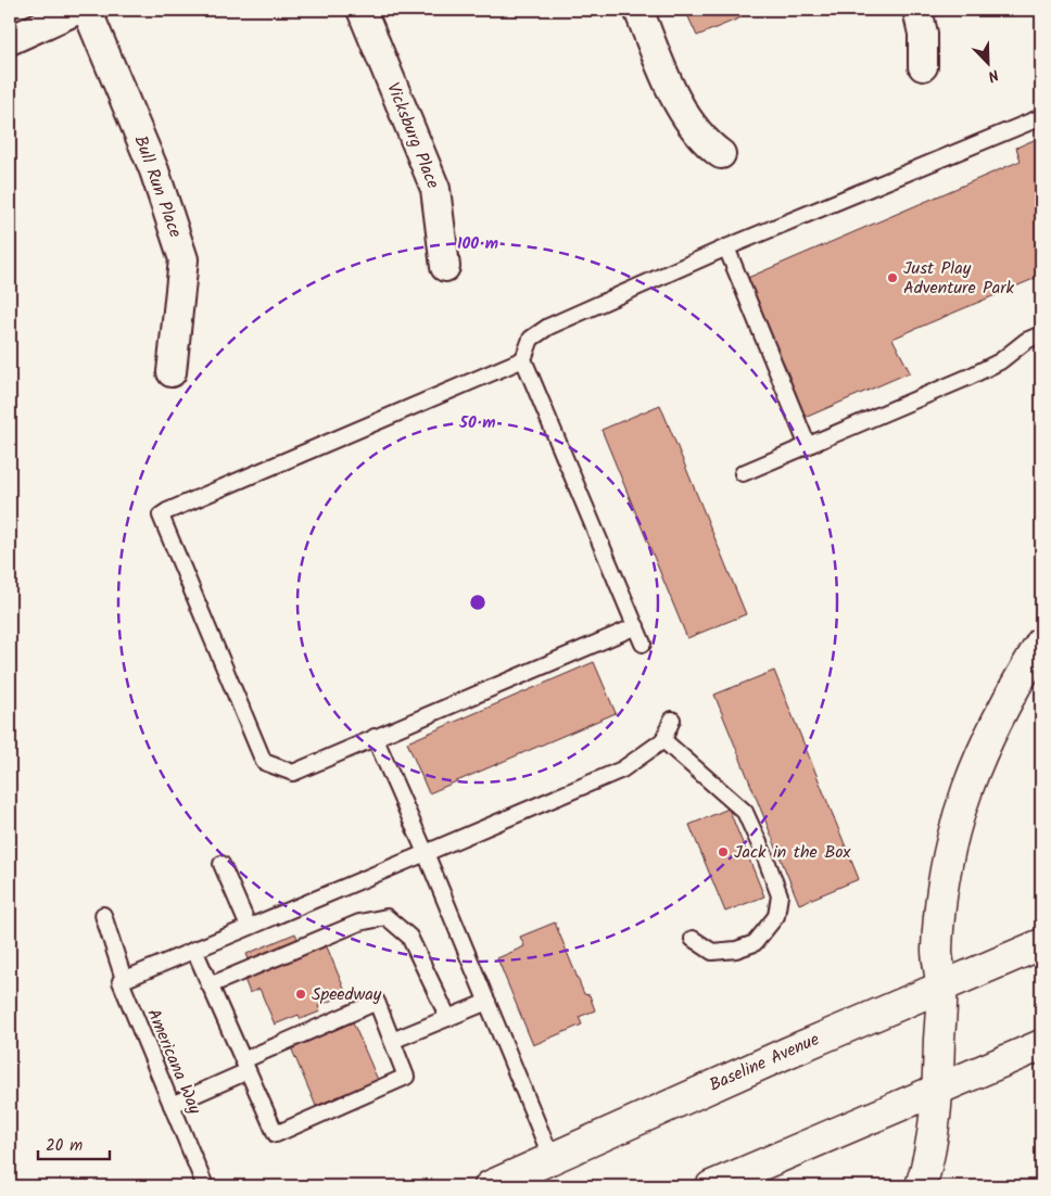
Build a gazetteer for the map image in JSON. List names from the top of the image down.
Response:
{
  "streets": {
    "main road": ["Baseline Avenue"],
    "street": ["Vicksburg Place", "Bull Run Place"],
    "lane": ["Americana Way"]
  },
  "places": ["Just Play Adventure Park", "Jack in the Box", "Speedway"],
  "scale_bar": "20 m",
  "north": "bottom right",
  "rings": ["100 m", "50 m"]
}
